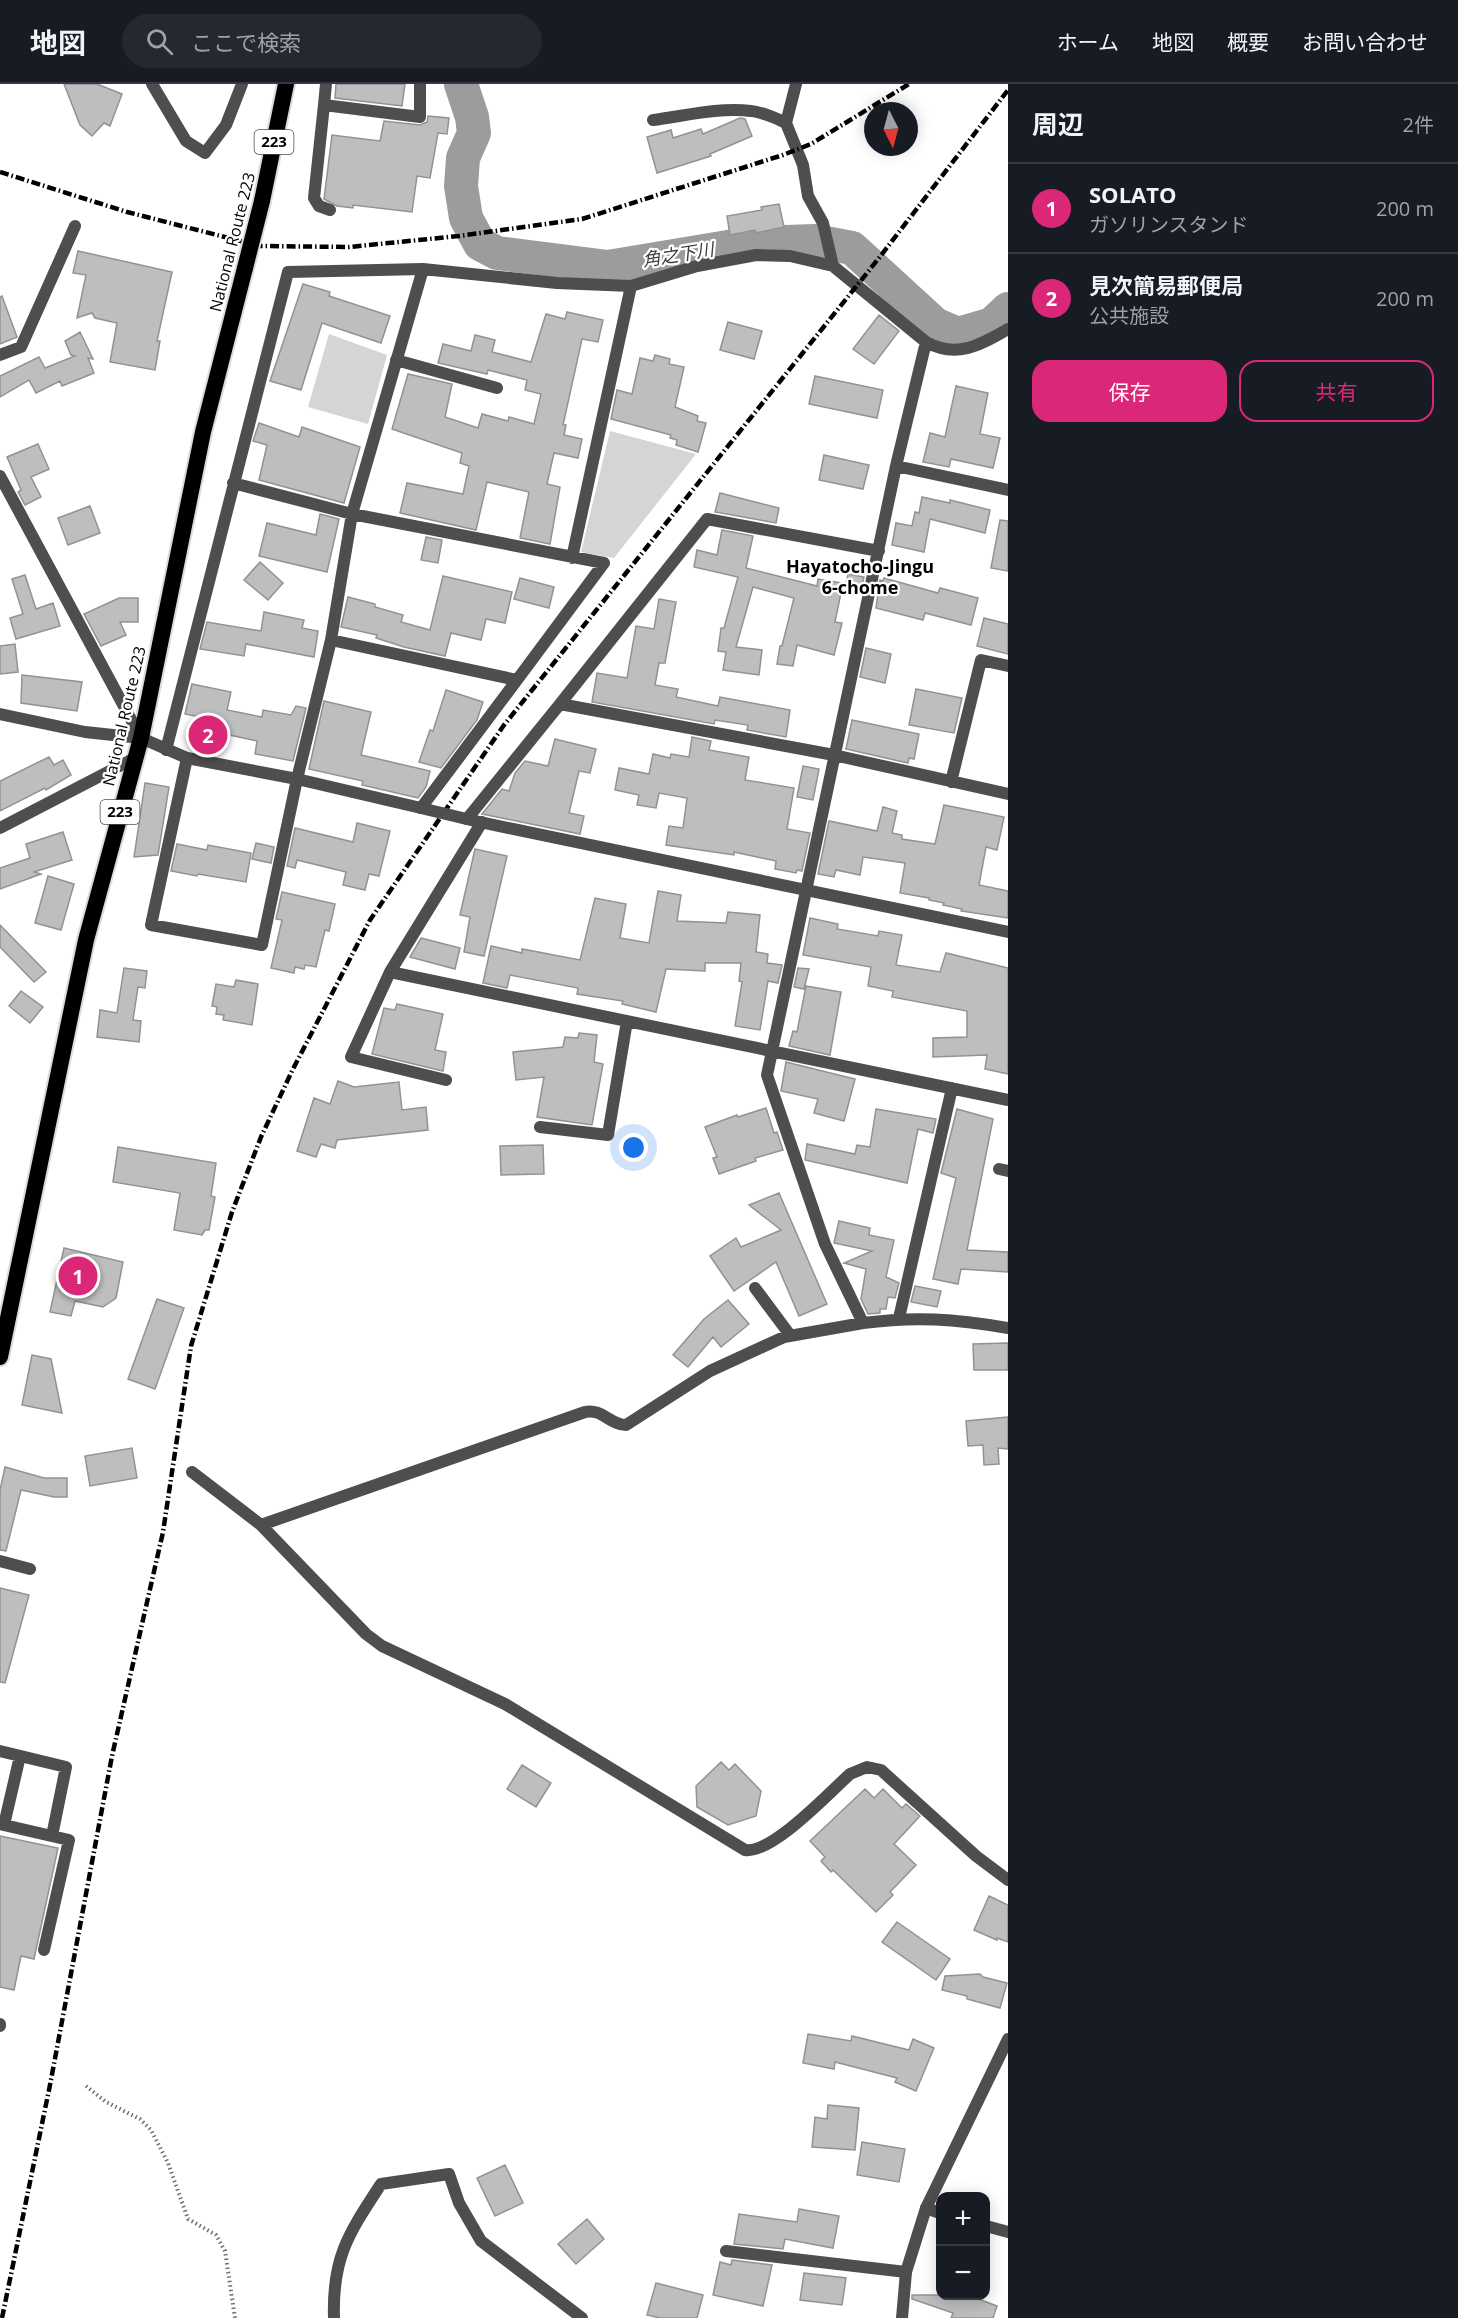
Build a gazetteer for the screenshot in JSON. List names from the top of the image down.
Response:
{
  "streets": {
    "highway": ["223", "National Route 223"]
  },
  "districts": ["Hayatocho-Jingu 6-chome"],
  "water": ["角之下川"],
  "north": "bottom",
  "page": {
    "header": "地図",
    "search": "ここで検索",
    "nav": [
      "ホーム",
      "地図",
      "概要",
      "お問い合わせ"
    ],
    "heading": ["周辺", "2件"],
    "list": [
      {
        "mark": "1",
        "name": "SOLATO",
        "note": "ガソリンスタンド",
        "value": "200 m"
      },
      {
        "mark": "2",
        "name": "見次簡易郵便局",
        "note": "公共施設",
        "value": "200 m"
      }
    ],
    "buttons": ["保存", "共有"],
    "pins": ["2", "1"],
    "map_buttons": ["+", "−"]
  }
}
